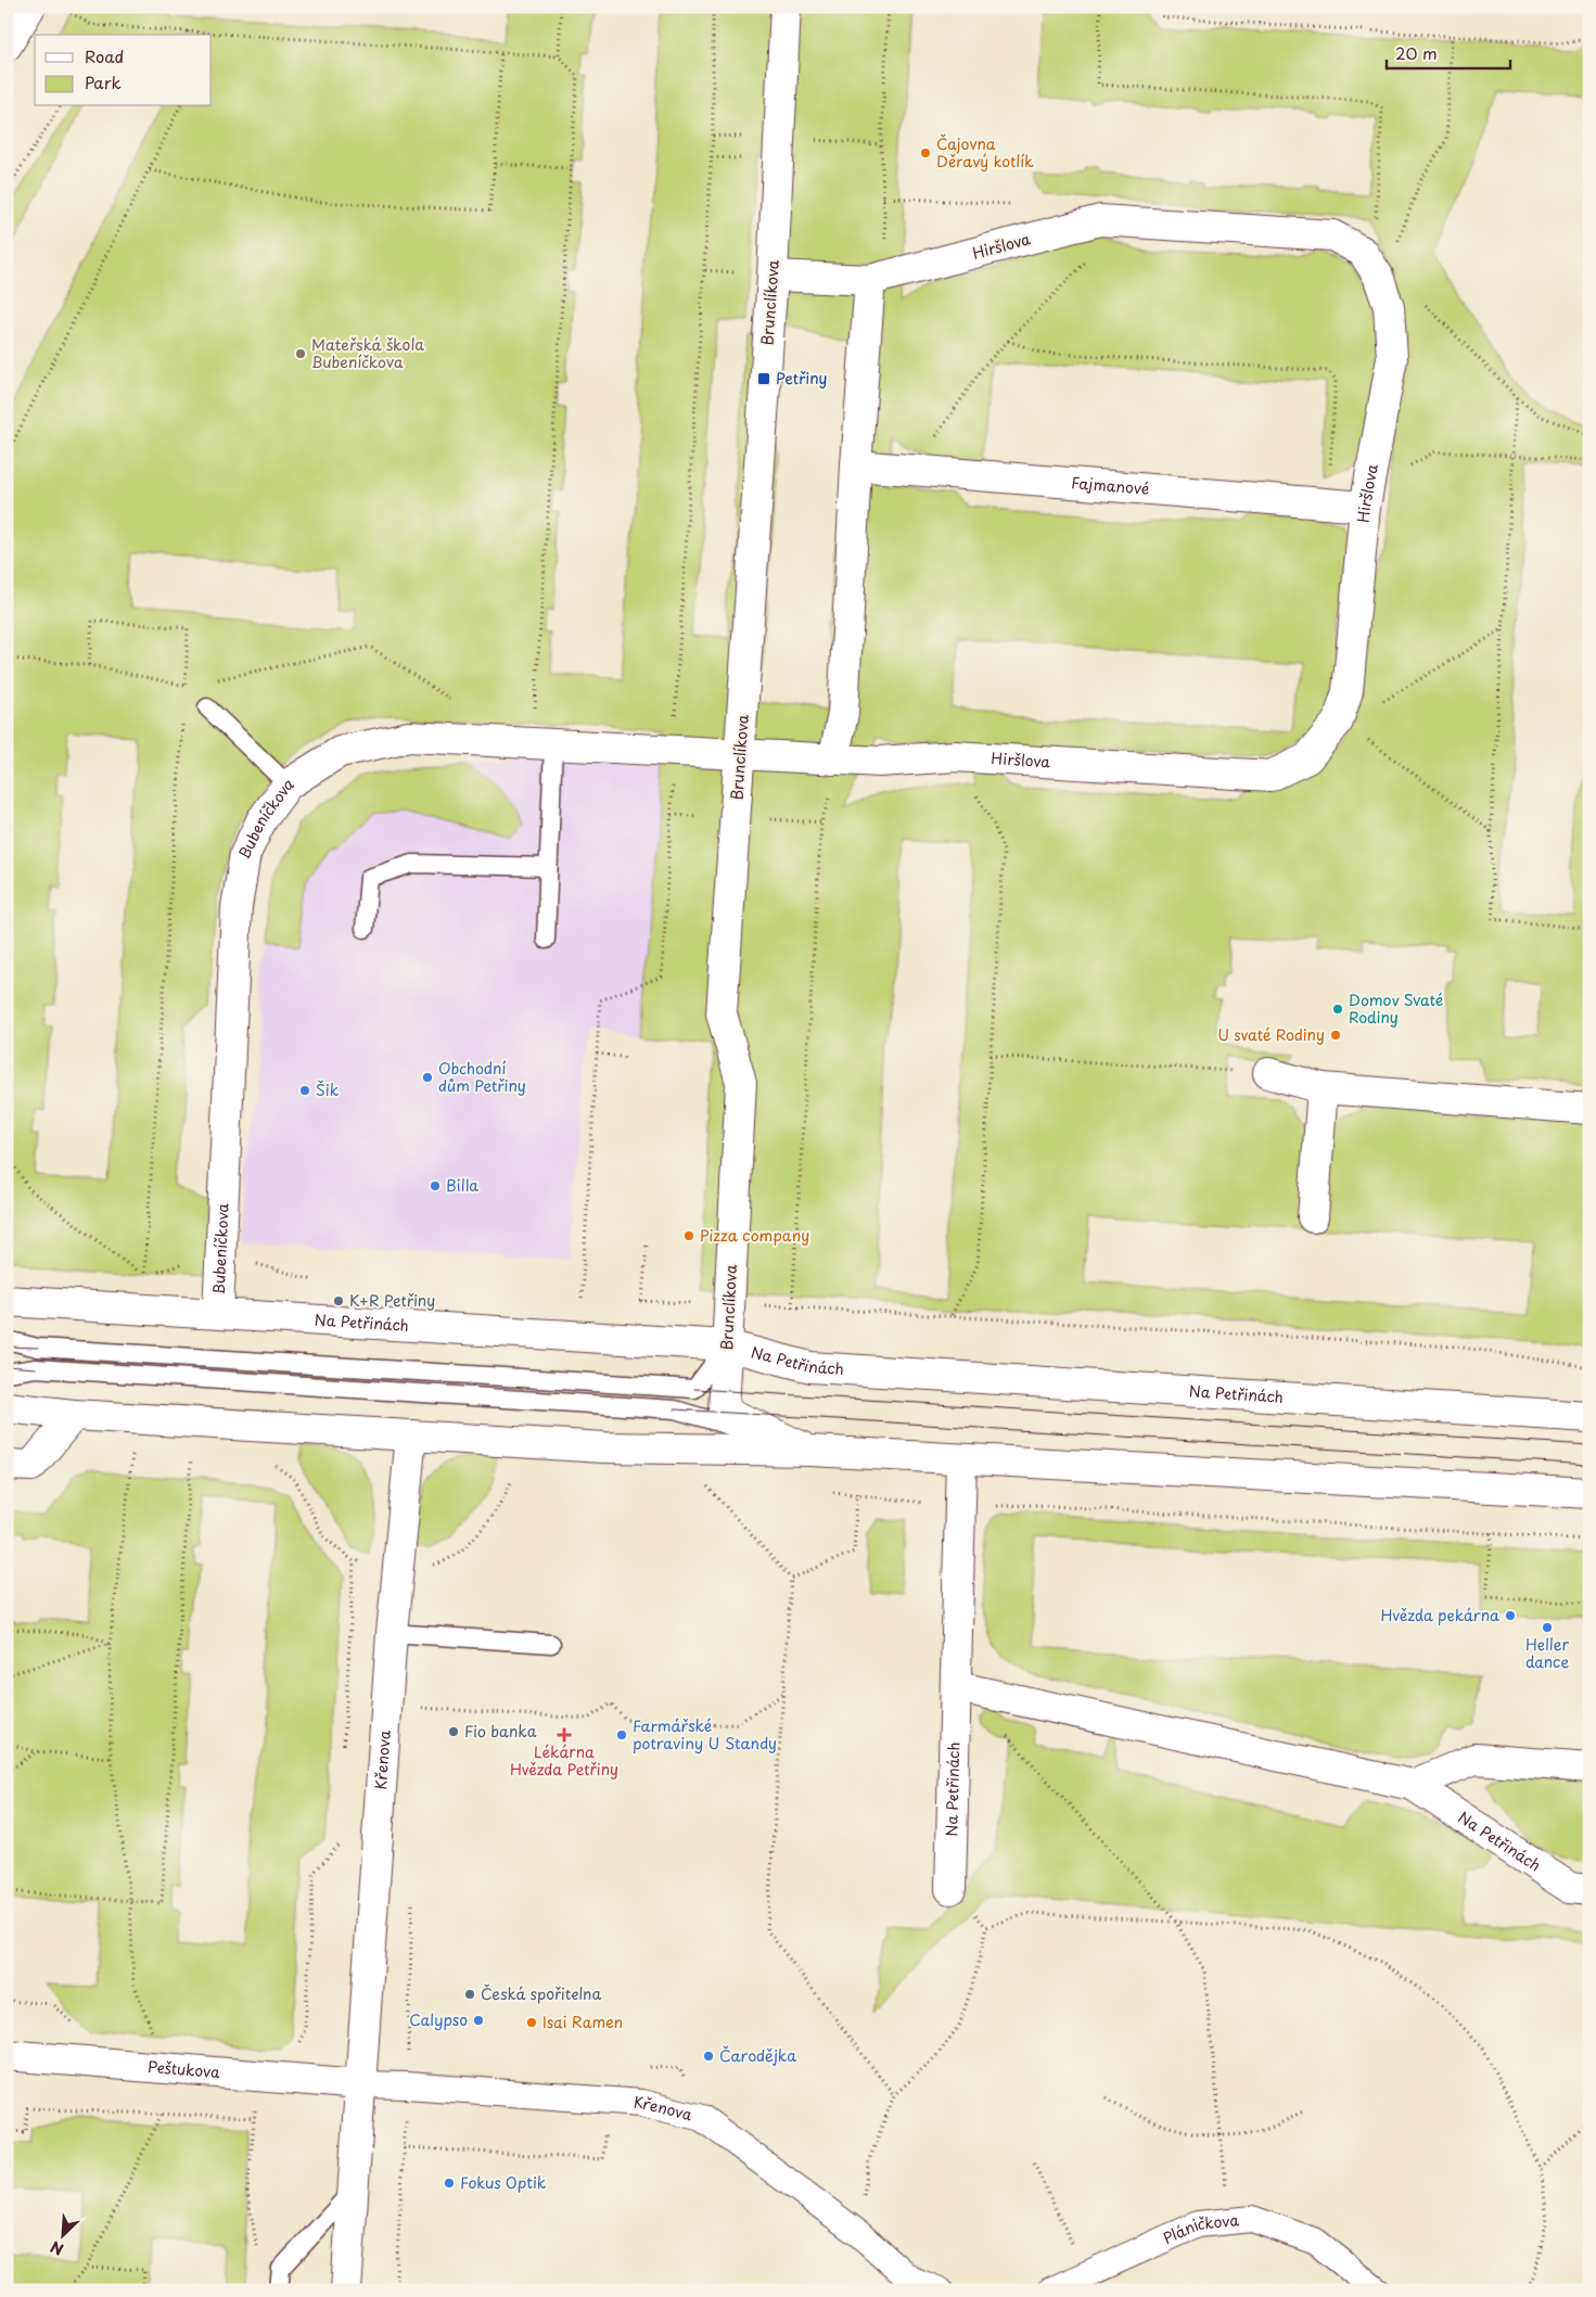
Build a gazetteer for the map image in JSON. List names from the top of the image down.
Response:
{
  "streets": {
    "street": [
      "Hiršlova",
      "Brunclíkova",
      "Fajmanové",
      "Bubeníčkova",
      "Na Petřinách",
      "Křenova",
      "Peštukova",
      "Pláničkova"
    ]
  },
  "crossings": [
    ["Hiršlova", "Brunclíkova"],
    ["Hiršlova", "Fajmanové"],
    ["Hiršlova", "Bubeníčkova"],
    ["Brunclíkova", "Bubeníčkova"],
    ["Brunclíkova", "Na Petřinách"],
    ["Bubeníčkova", "Na Petřinách"],
    ["Křenova", "Peštukova"]
  ],
  "places": {
    "other": [
      "Čajovna Děravý kotlík",
      "Mateřská škola Bubeníčkova",
      "Domov Svaté Rodiny",
      "U svaté Rodiny",
      "Obchodní dům Petřiny",
      "Šik",
      "Billa",
      "Pizza company",
      "K+R Petřiny",
      "Hvězda pekárna",
      "Heller dance",
      "Fio banka",
      "Farmářské potraviny U Standy",
      "Česká spořitelna",
      "Calypso",
      "Isai Ramen",
      "Čarodějka",
      "Fokus Optik"
    ],
    "transit": ["Petřiny"],
    "health": ["Lékárna Hvězda Petřiny"]
  },
  "legend": ["Road", "Park"],
  "scale_bar": "20 m",
  "north": "bottom left"
}
